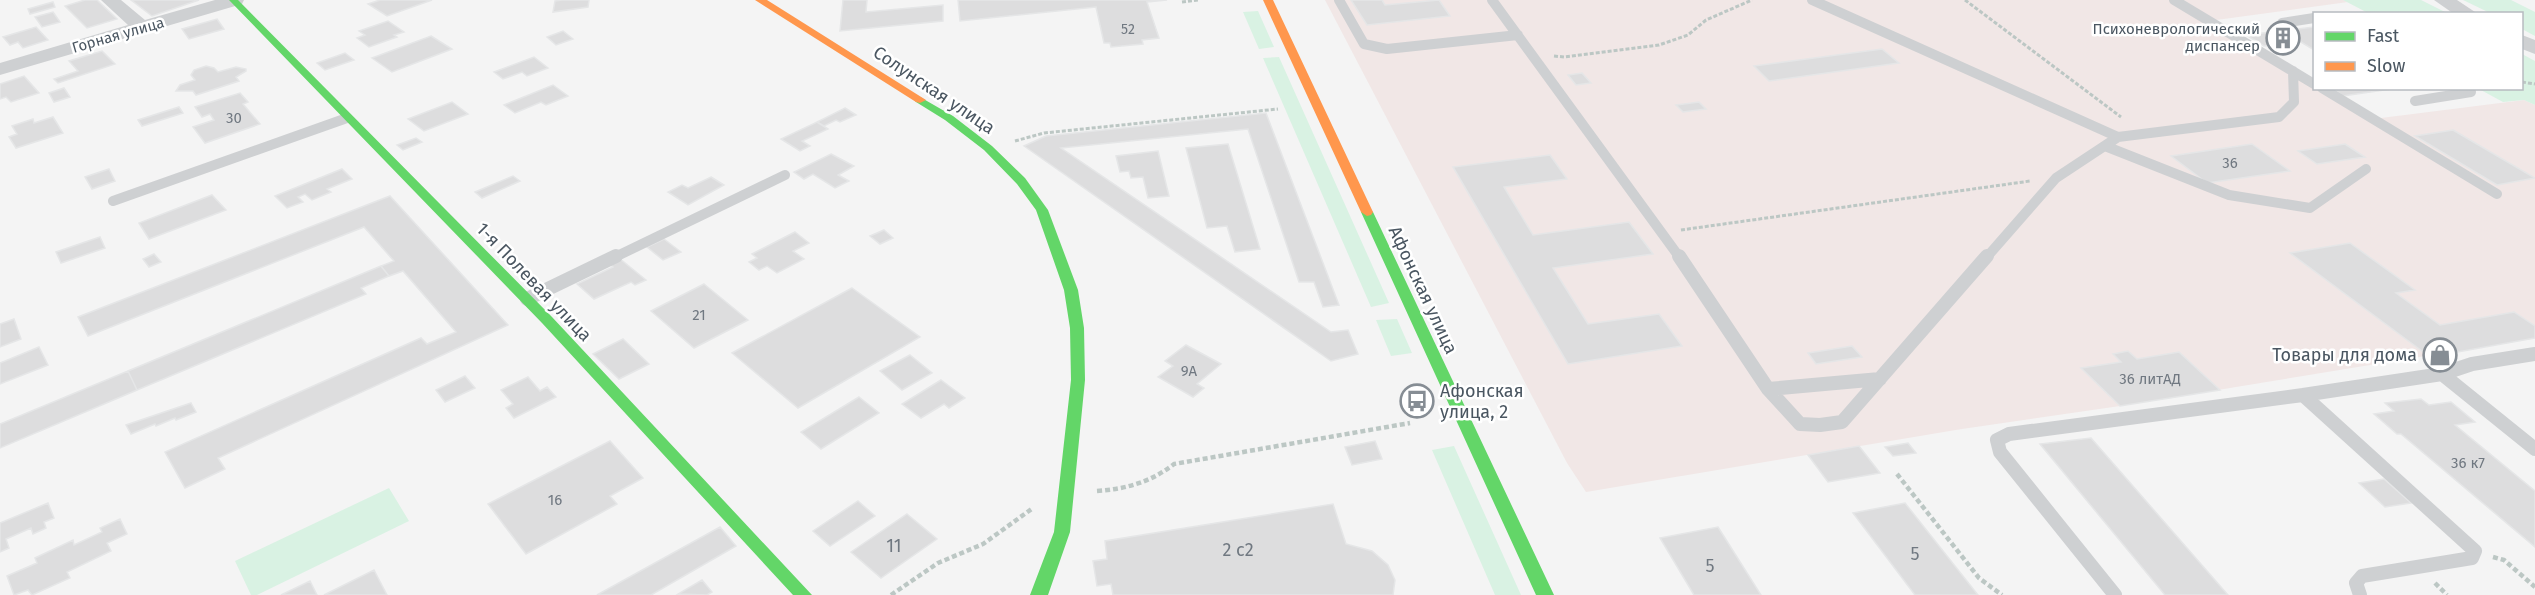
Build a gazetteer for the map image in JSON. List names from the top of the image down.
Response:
{
  "streets": {
    "street": [
      "Горная улица",
      "Солунская улица",
      "1-я Полевая улица",
      "Афонская улица"
    ]
  },
  "crossings": [
    ["Горная улица", "1-я Полевая улица"]
  ],
  "places": {
    "building": ["Психоневрологический диспансер"],
    "shop": ["Товары для дома"],
    "bus stop": ["Афонская улица, 2"]
  },
  "house_numbers": [
    "52",
    "30",
    "36",
    "21",
    "9А",
    "36 литАД",
    "36 к7",
    "16",
    "11",
    "2 с2",
    "5",
    "5"
  ],
  "legend": ["Fast", "Slow"]
}
